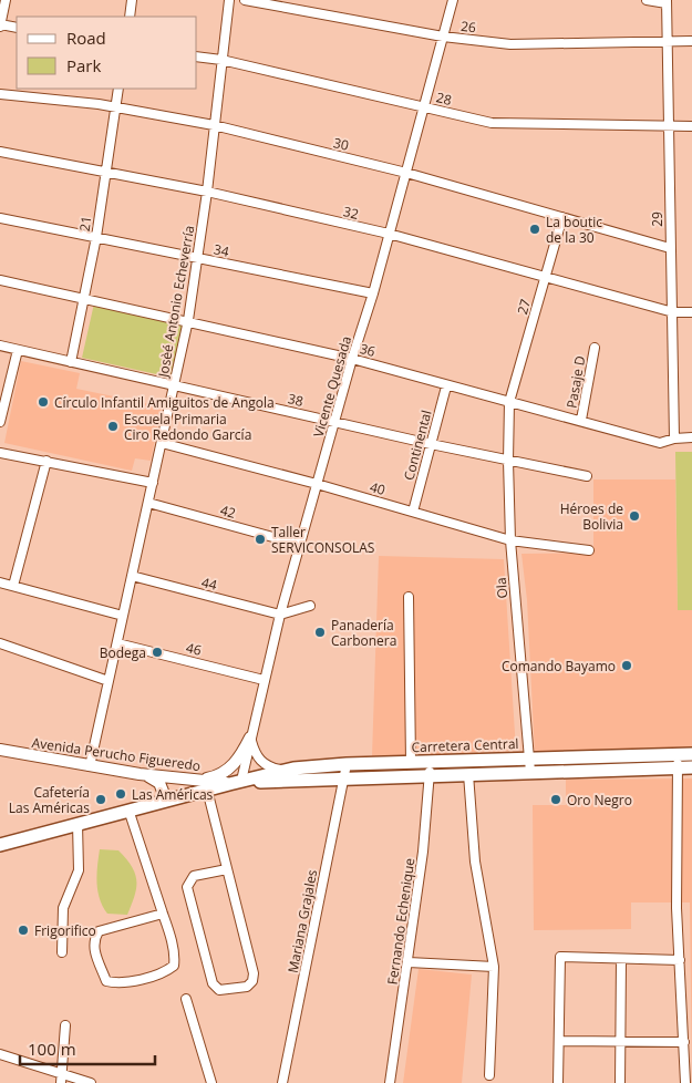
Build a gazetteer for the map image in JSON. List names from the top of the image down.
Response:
{
  "streets": {
    "highway": ["Carretera Central"],
    "main road": ["Avenida Perucho Figueredo"],
    "street": [
      "26",
      "28",
      "30",
      "32",
      "29",
      "21",
      "34",
      "Josèé Antonio Echeverría",
      "27",
      "36",
      "Pasaje D",
      "Vicente Quesada",
      "38",
      "Continental",
      "40",
      "42",
      "44",
      "Ola",
      "46",
      "Mariana Grajales",
      "Fernando Echenique"
    ]
  },
  "crossings": [
    ["26", "29"],
    ["26", "Vicente Quesada"],
    ["28", "29"],
    ["28", "Josèé Antonio Echeverría"],
    ["28", "Vicente Quesada"],
    ["30", "29"],
    ["30", "21"],
    ["30", "Josèé Antonio Echeverría"],
    ["30", "27"],
    ["30", "Vicente Quesada"],
    ["32", "29"],
    ["32", "21"],
    ["32", "Josèé Antonio Echeverría"],
    ["32", "27"],
    ["32", "Vicente Quesada"],
    ["29", "36"],
    ["21", "34"],
    ["21", "36"],
    ["21", "38"],
    ["34", "Josèé Antonio Echeverría"],
    ["34", "Vicente Quesada"],
    ["Josèé Antonio Echeverría", "36"],
    ["Josèé Antonio Echeverría", "38"],
    ["Josèé Antonio Echeverría", "40"],
    ["Josèé Antonio Echeverría", "42"],
    ["Josèé Antonio Echeverría", "44"],
    ["Josèé Antonio Echeverría", "46"],
    ["Josèé Antonio Echeverría", "Avenida Perucho Figueredo"],
    ["27", "36"],
    ["27", "Ola"],
    ["36", "Pasaje D"],
    ["36", "Vicente Quesada"],
    ["36", "Continental"],
    ["36", "Ola"],
    ["Vicente Quesada", "38"],
    ["Vicente Quesada", "40"],
    ["Vicente Quesada", "42"],
    ["Vicente Quesada", "44"],
    ["Vicente Quesada", "46"],
    ["Vicente Quesada", "Carretera Central"],
    ["Vicente Quesada", "Avenida Perucho Figueredo"],
    ["38", "Continental"],
    ["38", "Ola"],
    ["Continental", "40"],
    ["40", "Ola"],
    ["Ola", "Carretera Central"],
    ["Carretera Central", "Avenida Perucho Figueredo"],
    ["Carretera Central", "Mariana Grajales"],
    ["Carretera Central", "Fernando Echenique"]
  ],
  "places": [
    "La boutic de la 30",
    "Círculo Infantil Amiguitos de Angola",
    "Escuela Primaria Ciro Redondo García",
    "Héroes de Bolivia",
    "Taller SERVICONSOLAS",
    "Panadería Carbonera",
    "Bodega",
    "Comando Bayamo",
    "Las Américas",
    "Cafetería Las Américas",
    "Oro Negro",
    "Frigorifico"
  ],
  "legend": ["Road", "Park"],
  "scale_bar": "100 m"
}
